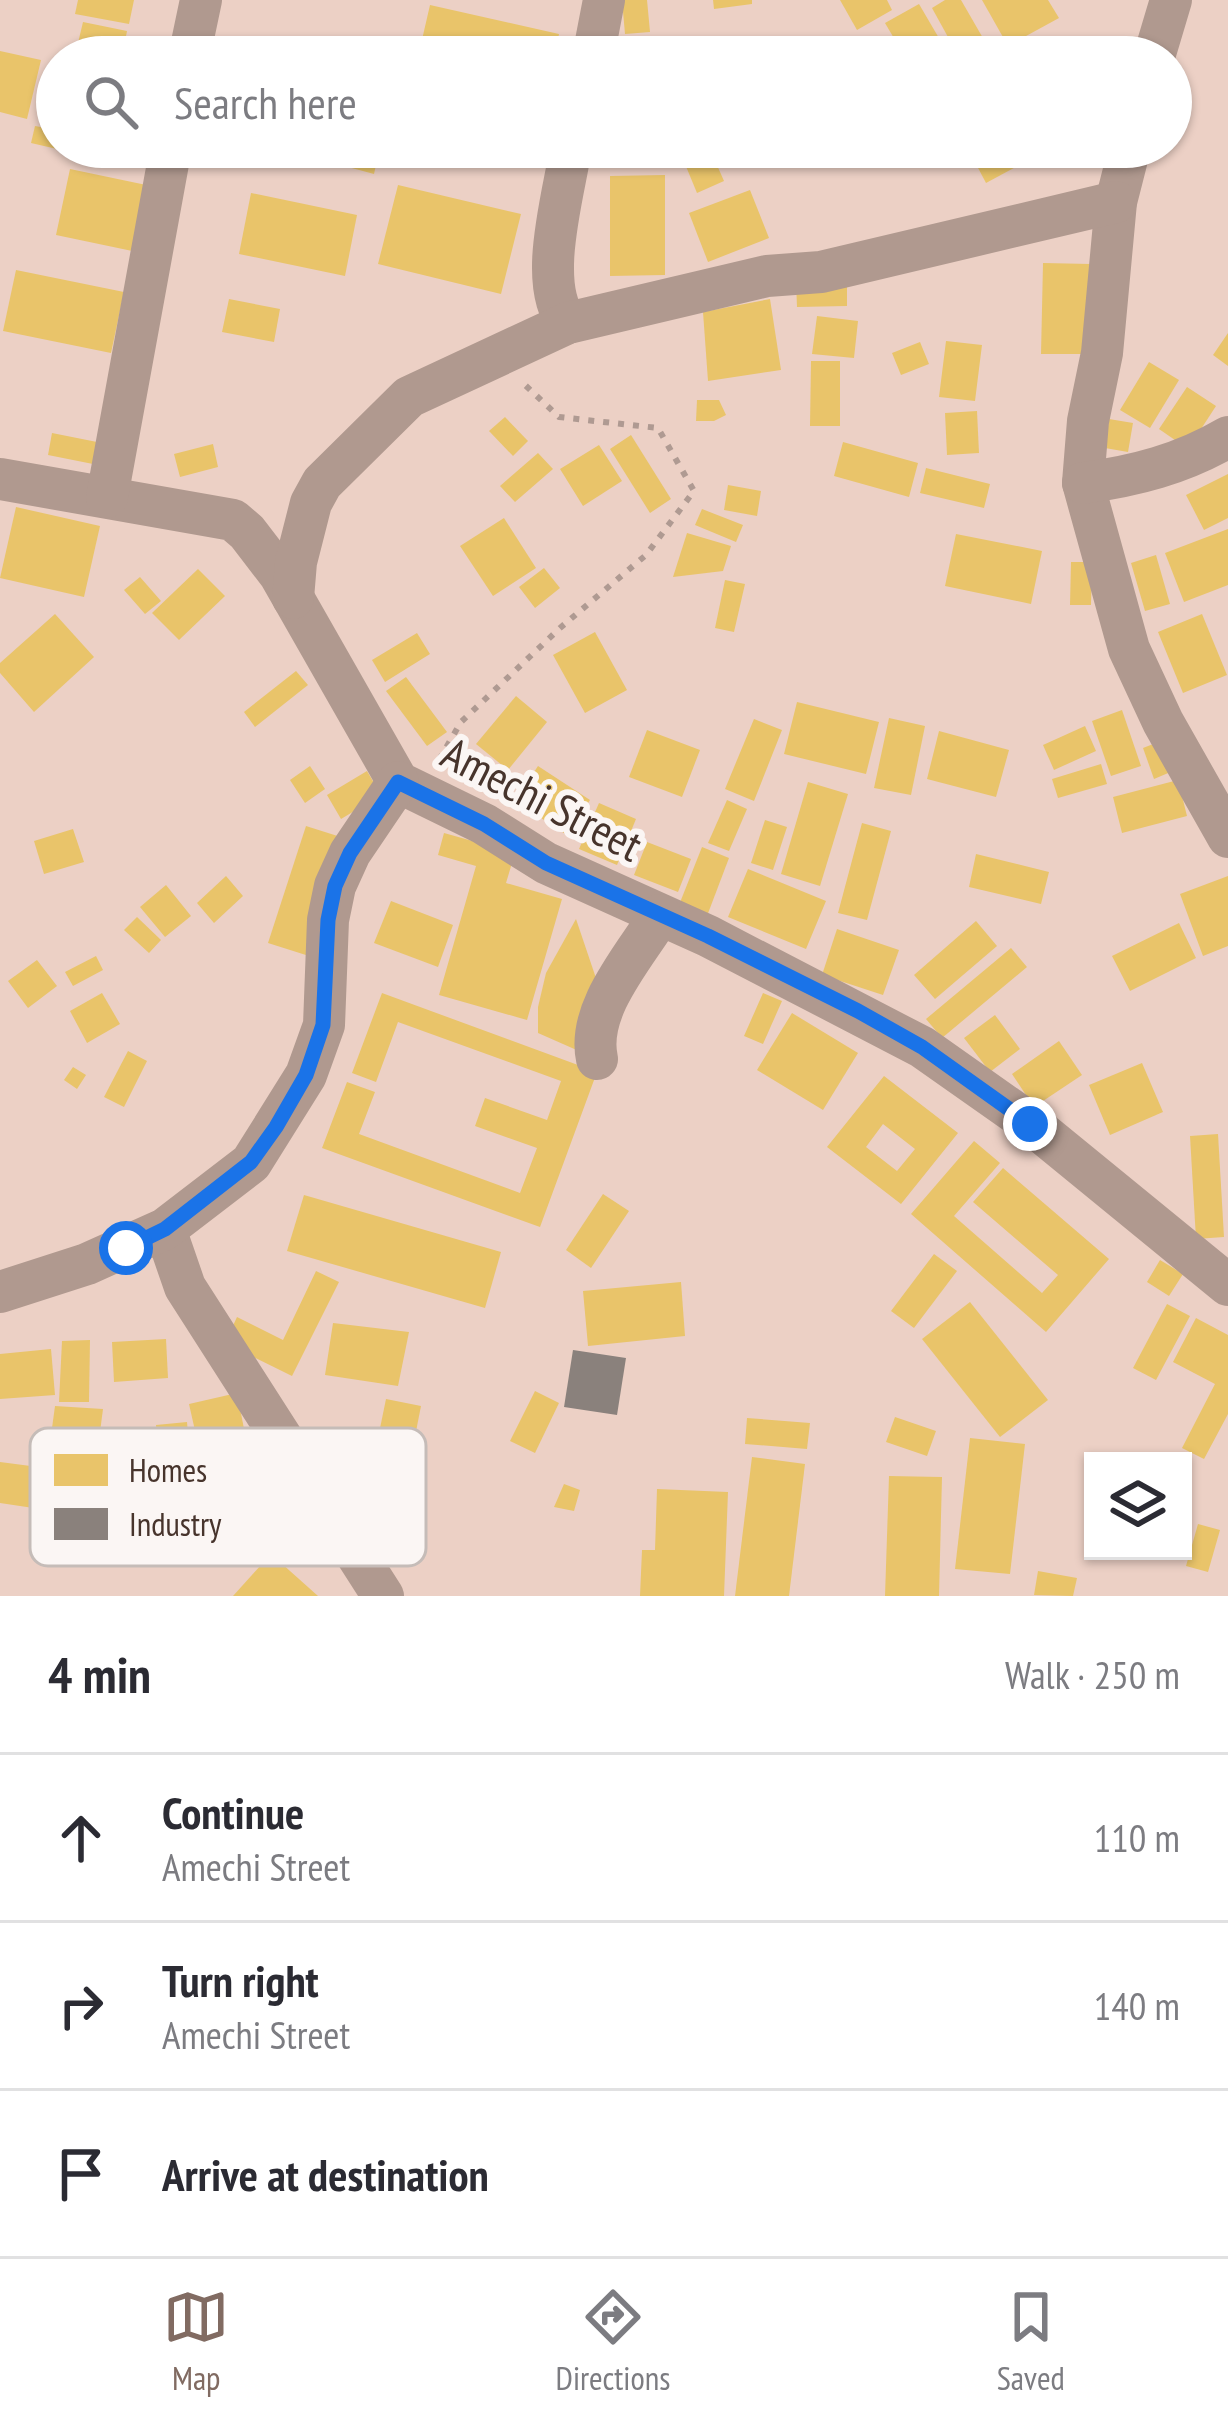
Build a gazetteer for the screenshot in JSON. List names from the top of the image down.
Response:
{
  "streets": {
    "street": ["Amechi Street"]
  },
  "legend": ["Homes", "Industry"],
  "page": {
    "search": "Search here",
    "heading": ["4 min", "Walk · 250 m"],
    "list": [
      ["Continue", "Amechi Street", "110 m"],
      ["Turn right", "Amechi Street", "140 m"],
      "Arrive at destination"
    ],
    "nav": ["Map", "Directions", "Saved"]
  }
}
